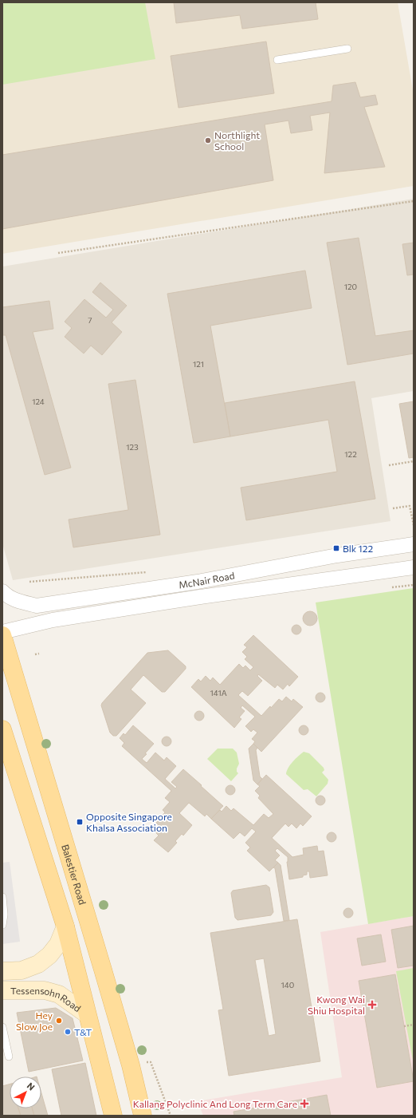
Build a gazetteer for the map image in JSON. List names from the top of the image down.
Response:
{
  "streets": {
    "main road": ["Balestier Road"],
    "street": ["McNair Road", "Tessensohn Road"]
  },
  "places": {
    "other": ["Northlight School", "Hey Slow Joe", "T&T"],
    "transit": ["Blk 122", "Opposite Singapore Khalsa Association"],
    "health": ["Kwong Wai Shiu Hospital", "Kallang Polyclinic And Long Term Care"]
  },
  "house_numbers": [
    "120",
    "7",
    "121",
    "124",
    "123",
    "122",
    "141A",
    "140"
  ],
  "north": "top right"
}
